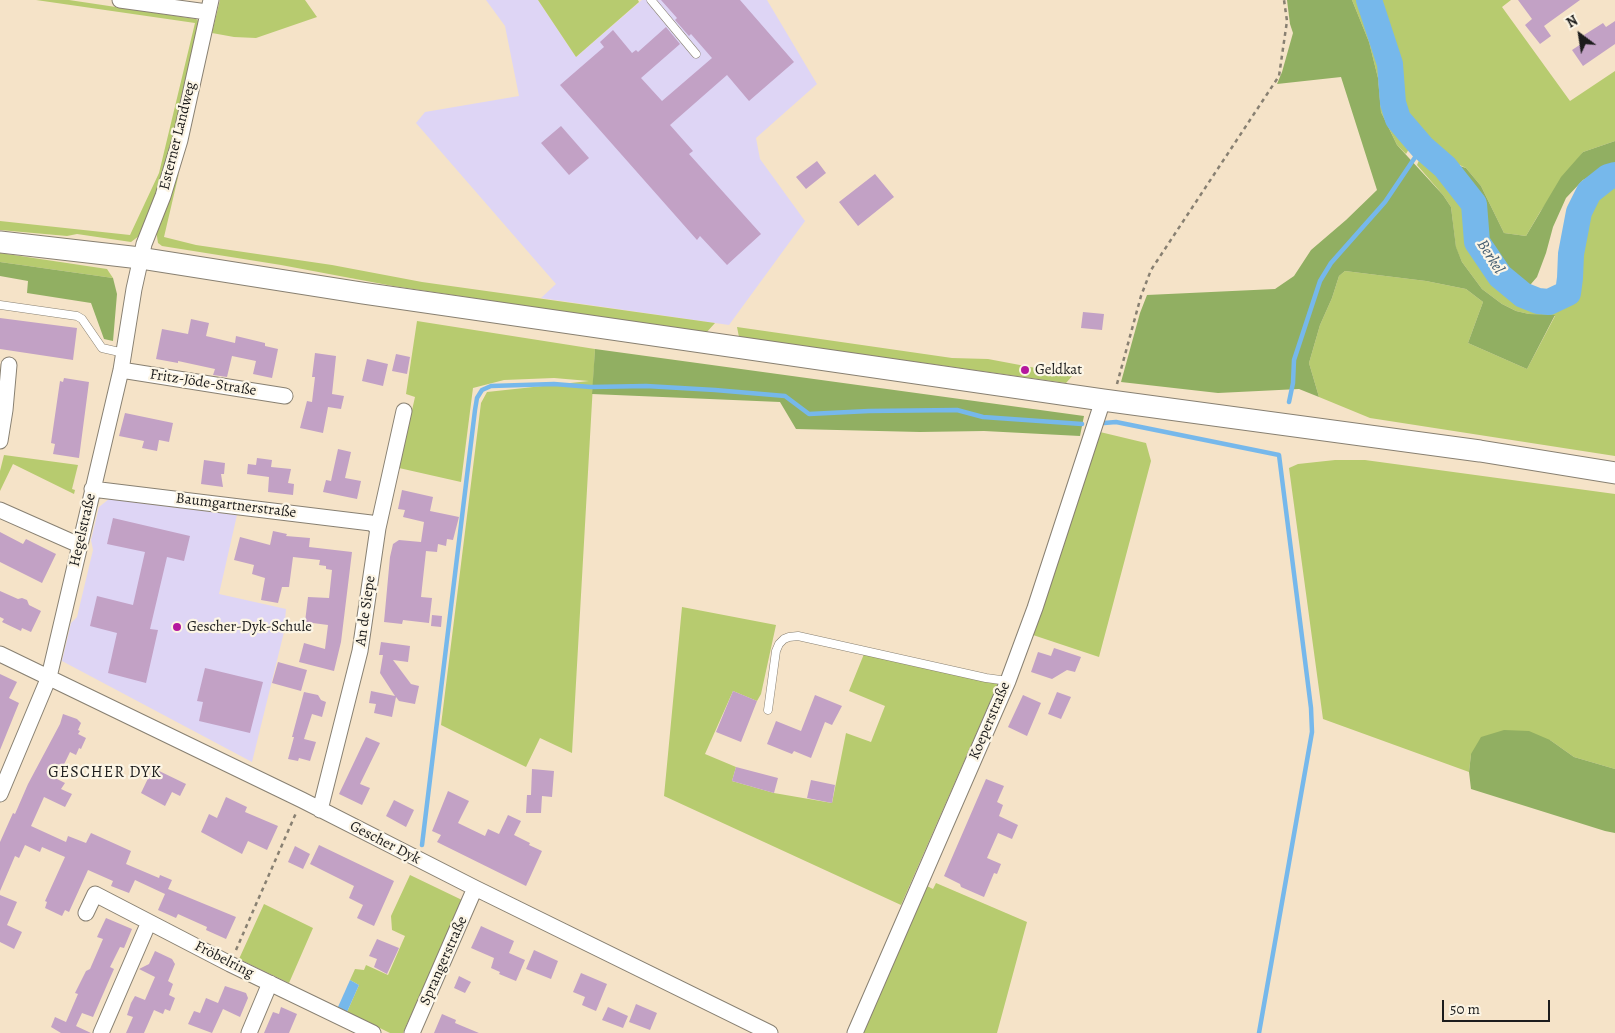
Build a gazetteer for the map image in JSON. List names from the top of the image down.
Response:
{
  "streets": {
    "street": [
      "Esterner Landweg",
      "Fritz-Jöde-Straße",
      "Baumgartnerstraße",
      "Hegelstraße",
      "An de Siepe",
      "Koeperstraße",
      "Gescher Dyk",
      "Fröbelring",
      "Sprangerstraße"
    ]
  },
  "crossings": [
    ["Esterner Landweg", "Hegelstraße"],
    ["Fritz-Jöde-Straße", "Hegelstraße"],
    ["Baumgartnerstraße", "Hegelstraße"],
    ["Baumgartnerstraße", "An de Siepe"],
    ["Hegelstraße", "Gescher Dyk"],
    ["An de Siepe", "Gescher Dyk"],
    ["Gescher Dyk", "Sprangerstraße"]
  ],
  "districts": ["GESCHER DYK"],
  "water": ["Berkel"],
  "places": ["Geldkat", "Gescher-Dyk-Schule"],
  "scale_bar": "50 m",
  "north": "top left"
}
